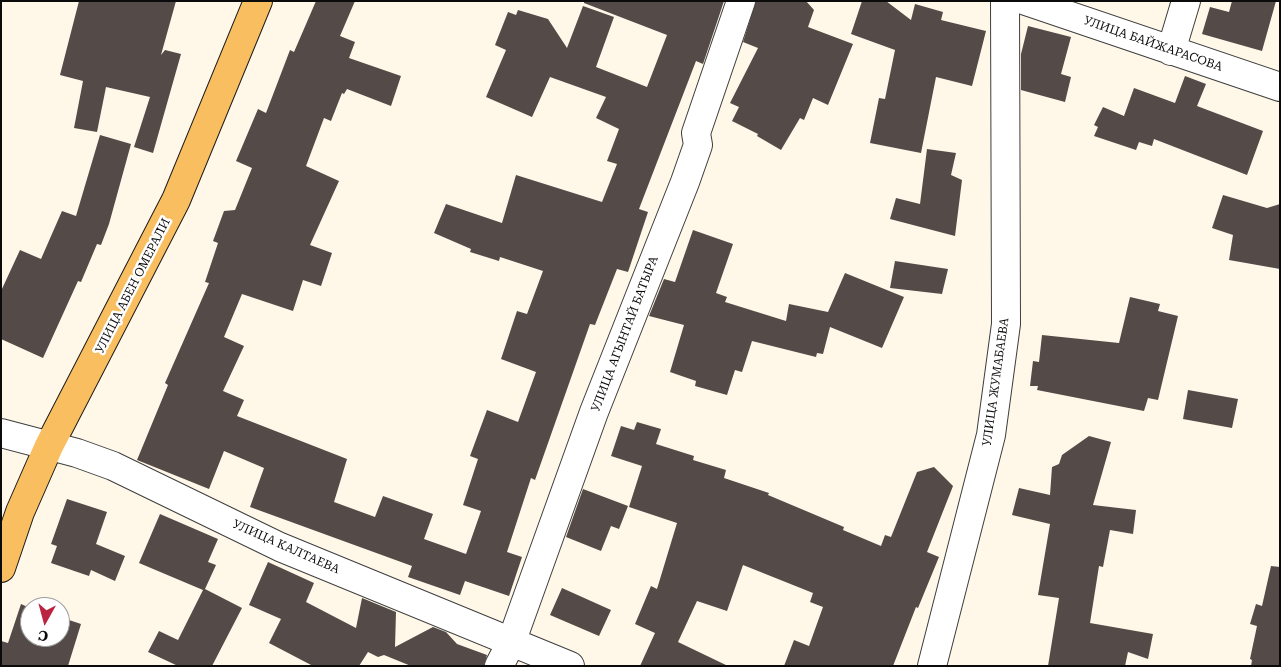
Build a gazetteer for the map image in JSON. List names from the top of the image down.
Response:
{
  "streets": {
    "main road": ["УЛИЦА АБЕН ОМЕРАЛИ"],
    "street": [
      "УЛИЦА БАЙЖАРАСОВА",
      "УЛИЦА АГЫНТАЙ БАТЫРА",
      "УЛИЦА ЖУМАБАЕВА",
      "УЛИЦА КАЛТАЕВА"
    ]
  },
  "crossings": [
    ["УЛИЦА АБЕН ОМЕРАЛИ", "УЛИЦА КАЛТАЕВА"],
    ["УЛИЦА АГЫНТАЙ БАТЫРА", "УЛИЦА КАЛТАЕВА"]
  ],
  "north": "bottom"
}
